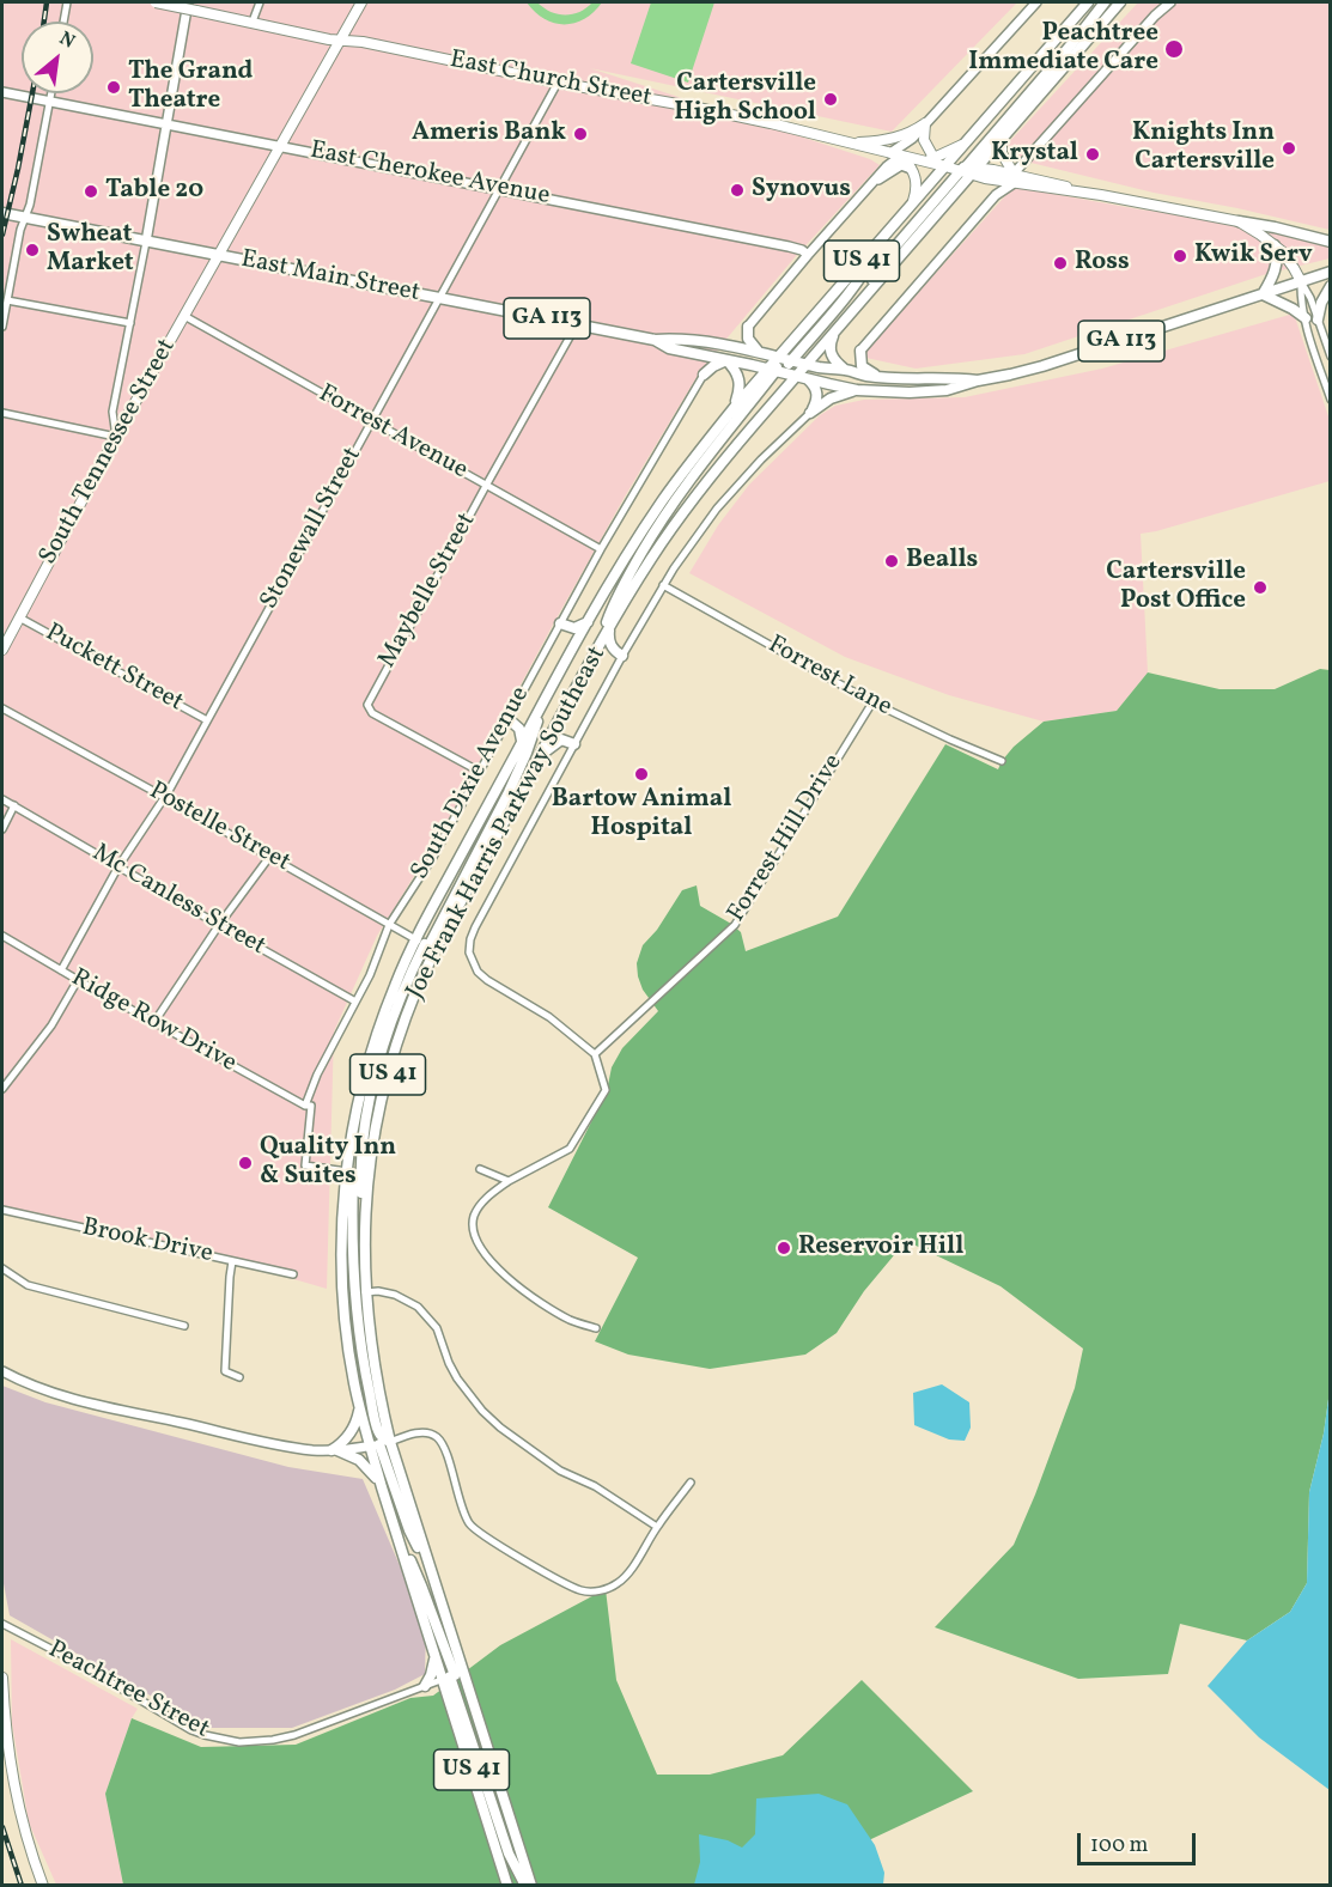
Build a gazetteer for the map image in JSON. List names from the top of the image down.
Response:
{
  "streets": {
    "main road": [
      "East Church Street",
      "US 41",
      "East Main Street",
      "GA 113",
      "South Tennessee Street",
      "Joe Frank Harris Parkway Southeast"
    ],
    "street": [
      "East Cherokee Avenue",
      "Forrest Avenue",
      "Stonewall Street",
      "Maybelle Street",
      "Puckett Street",
      "Forrest Lane",
      "South Dixie Avenue",
      "Postelle Street",
      "Forrest Hill Drive",
      "Mc Canless Street",
      "Ridge Row Drive",
      "Brook Drive",
      "Peachtree Street"
    ]
  },
  "crossings": [
    ["East Church Street", "East Main Street"],
    ["East Church Street", "South Tennessee Street"],
    ["East Church Street", "Stonewall Street"],
    ["East Church Street", "Joe Frank Harris Parkway Southeast"],
    ["East Cherokee Avenue", "South Tennessee Street"],
    ["East Cherokee Avenue", "Stonewall Street"],
    ["East Main Street", "South Tennessee Street"],
    ["East Main Street", "Stonewall Street"],
    ["East Main Street", "Maybelle Street"],
    ["East Main Street", "Joe Frank Harris Parkway Southeast"],
    ["Forrest Avenue", "South Tennessee Street"],
    ["Forrest Avenue", "Stonewall Street"],
    ["Forrest Avenue", "Maybelle Street"],
    ["Forrest Avenue", "South Dixie Avenue"],
    ["South Tennessee Street", "Puckett Street"],
    ["Stonewall Street", "Puckett Street"],
    ["Stonewall Street", "Postelle Street"],
    ["Stonewall Street", "Mc Canless Street"],
    ["Stonewall Street", "Ridge Row Drive"],
    ["Maybelle Street", "South Dixie Avenue"],
    ["Forrest Lane", "Forrest Hill Drive"],
    ["South Dixie Avenue", "Joe Frank Harris Parkway Southeast"],
    ["South Dixie Avenue", "Postelle Street"],
    ["South Dixie Avenue", "Mc Canless Street"],
    ["South Dixie Avenue", "Ridge Row Drive"],
    ["Joe Frank Harris Parkway Southeast", "Postelle Street"],
    ["Joe Frank Harris Parkway Southeast", "Peachtree Street"]
  ],
  "places": [
    "Peachtree Immediate Care",
    "The Grand Theatre",
    "Cartersville High School",
    "Ameris Bank",
    "Knights Inn Cartersville",
    "Krystal",
    "Synovus",
    "Table 20",
    "Swheat Market",
    "Kwik Serv",
    "Ross",
    "Bealls",
    "Cartersville Post Office",
    "Bartow Animal Hospital",
    "Quality Inn & Suites",
    "Reservoir Hill"
  ],
  "scale_bar": "100 m",
  "north": "top right"
}
